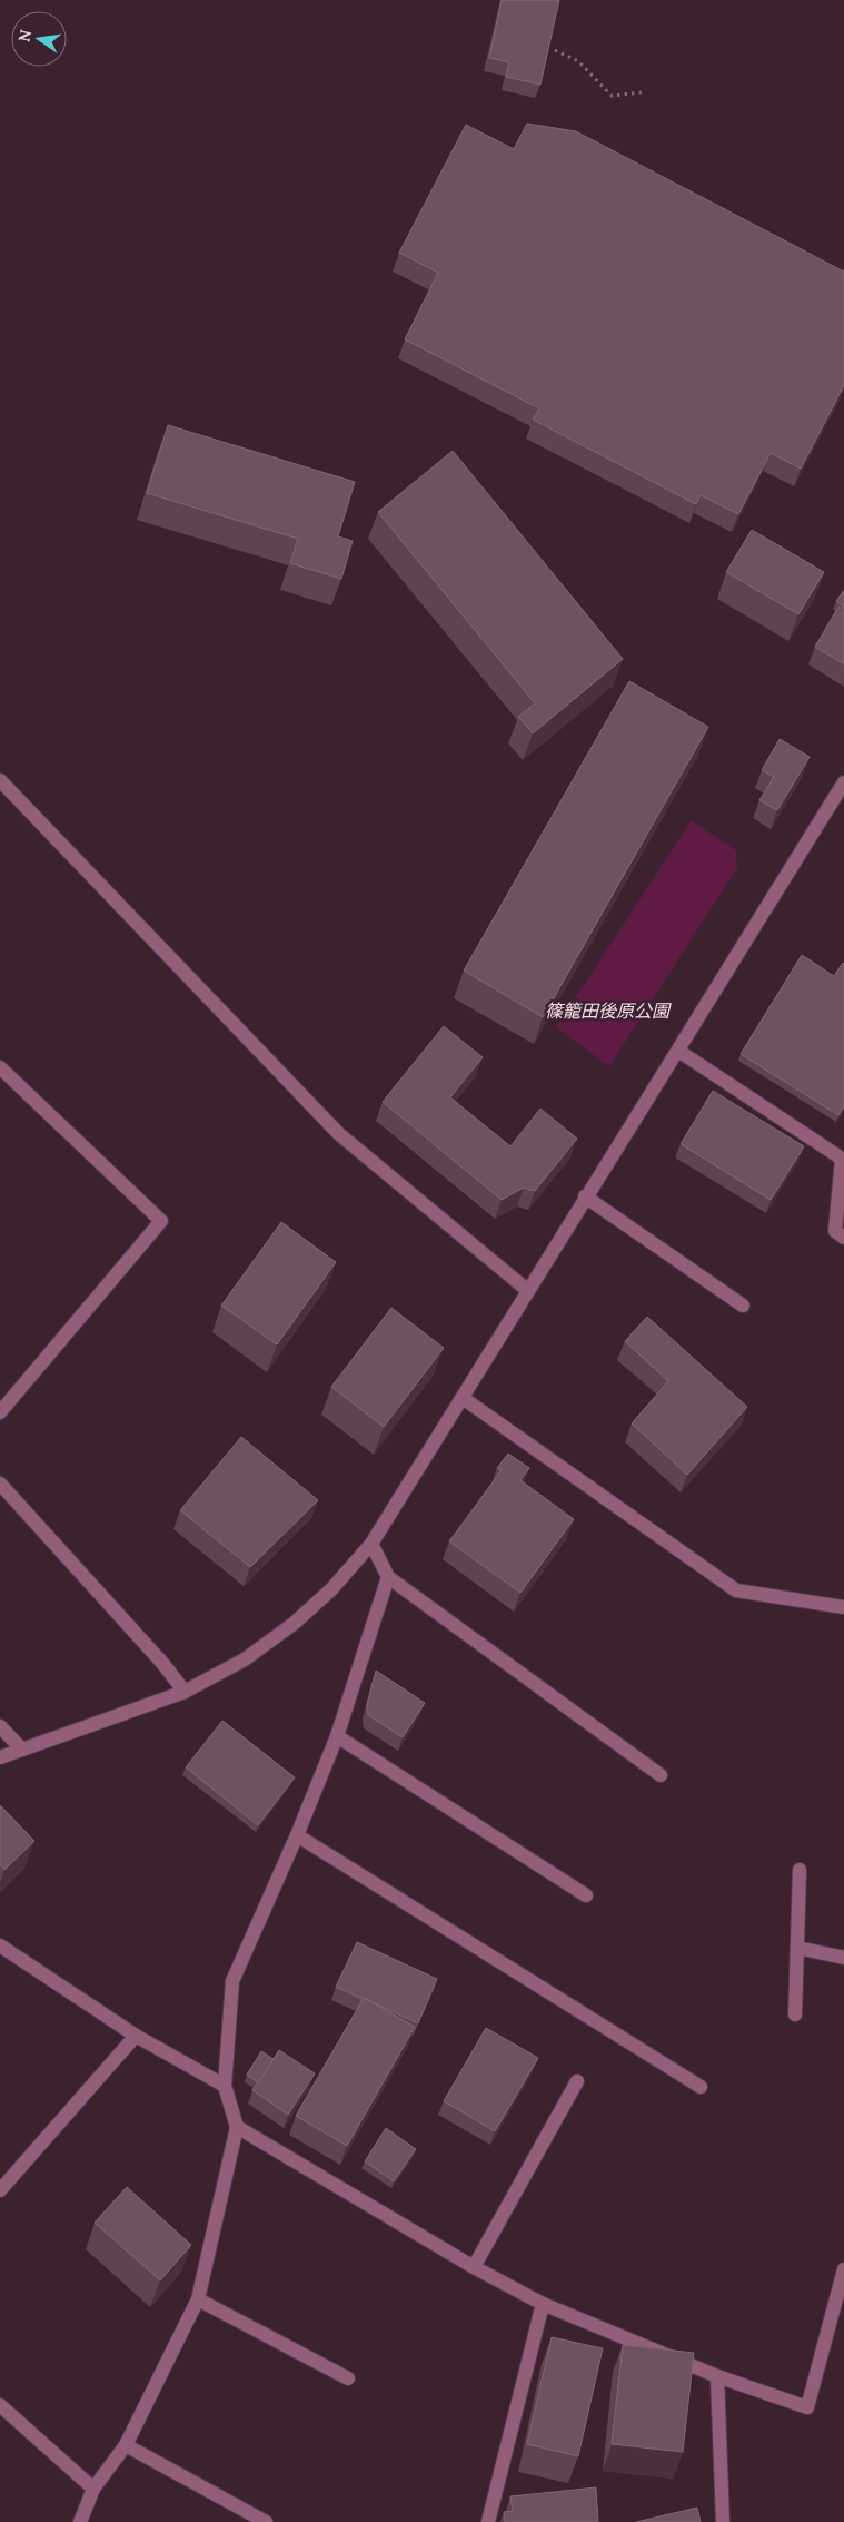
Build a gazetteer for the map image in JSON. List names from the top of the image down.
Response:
{
  "parks": ["篠籠田後原公園"],
  "north": "left"
}
